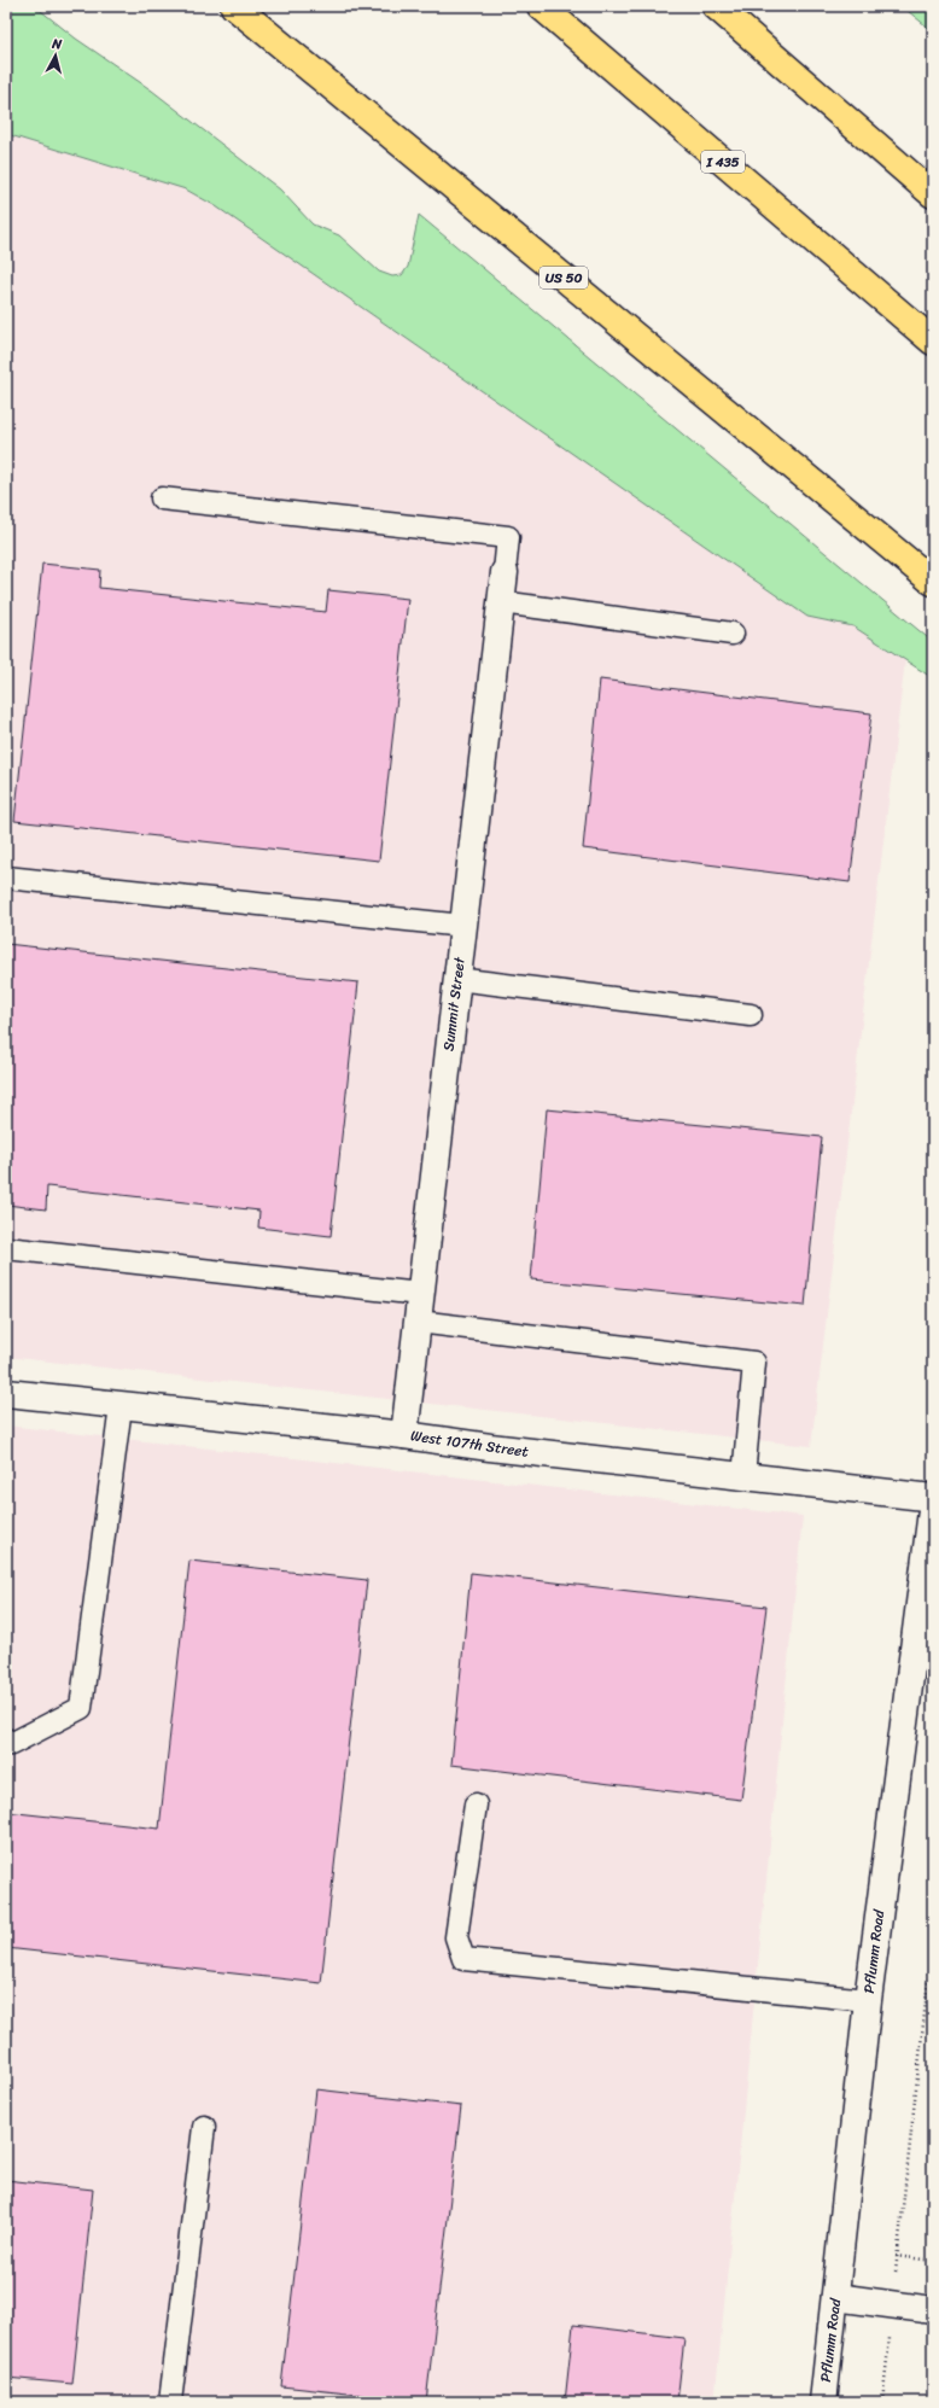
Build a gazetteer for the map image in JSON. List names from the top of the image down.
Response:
{
  "streets": {
    "highway": ["I 435", "US 50"],
    "street": ["Summit Street", "West 107th Street", "Pflumm Road"]
  },
  "crossings": [
    ["Summit Street", "West 107th Street"]
  ],
  "north": "top"
}
